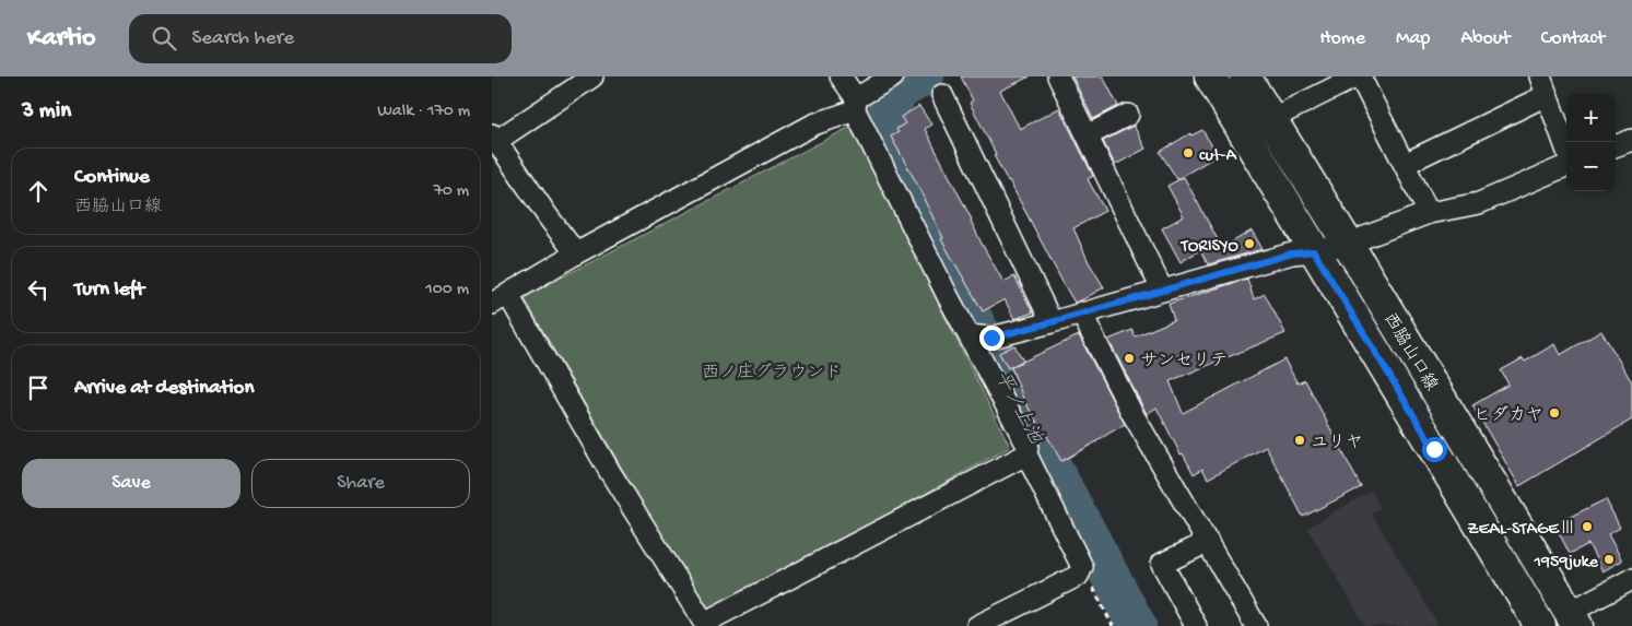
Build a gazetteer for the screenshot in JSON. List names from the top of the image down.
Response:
{
  "streets": {
    "street": ["西脇山口線"]
  },
  "water": ["平ノ上池"],
  "parks": ["西ノ庄グラウンド"],
  "places": [
    "cut-A",
    "TORISYO",
    "サンセリテ",
    "ヒダカヤ",
    "ユリヤ",
    "ZEAL-STAGEⅢ",
    "1959juke"
  ],
  "page": {
    "header": "Kartio",
    "search": "Search here",
    "nav": [
      "Home",
      "Map",
      "About",
      "Contact"
    ],
    "heading": ["3 min", "Walk · 170 m"],
    "map_buttons": ["+", "−"],
    "list": [
      ["Continue", "西脇山口線", "70 m"],
      ["Turn left", "100 m"],
      "Arrive at destination"
    ],
    "buttons": ["Save", "Share"]
  }
}
